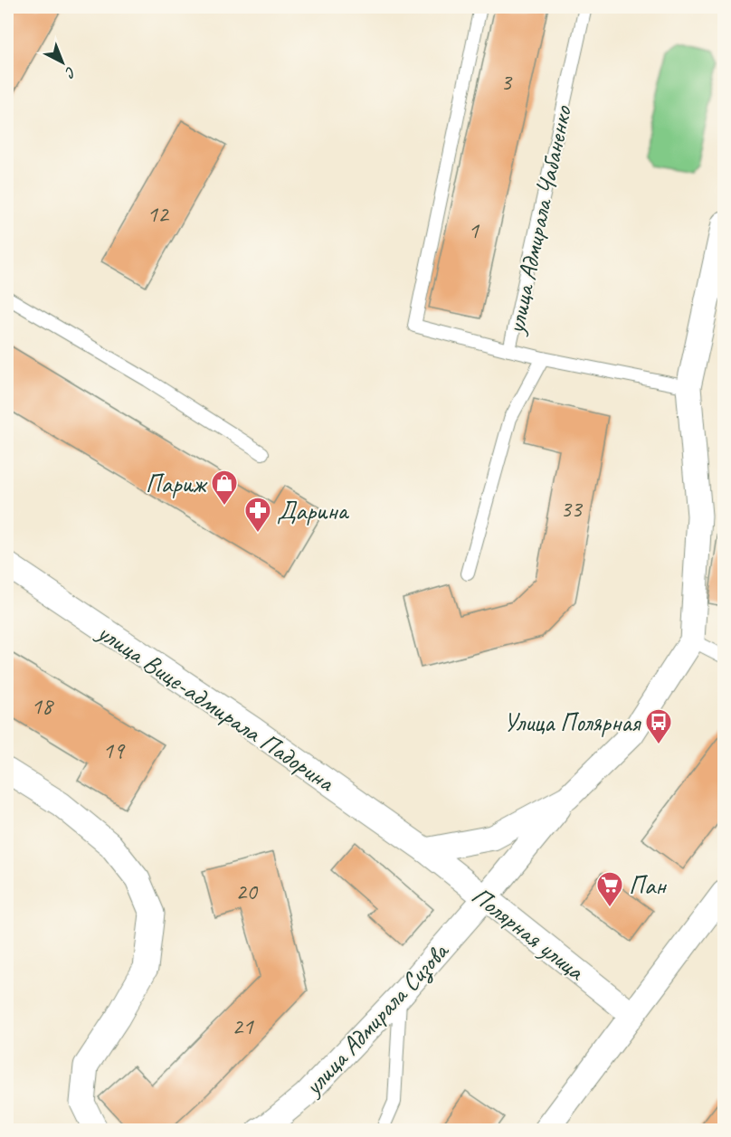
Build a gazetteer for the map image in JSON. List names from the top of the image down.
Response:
{
  "streets": {
    "street": ["улица Вице-адмирала Падорина", "Полярная улица", "улица Адмирала Сизова"],
    "lane": ["улица Адмирала Чабаненко"]
  },
  "crossings": [
    ["улица Вице-адмирала Падорина", "Полярная улица"],
    ["Полярная улица", "улица Адмирала Сизова"]
  ],
  "places": {
    "shop": ["Париж"],
    "pharmacy": ["Дарина"],
    "bus stop": ["Улица Полярная"],
    "supermarket": ["Пан"]
  },
  "house_numbers": [
    "3",
    "12",
    "1",
    "33",
    "18",
    "19",
    "20",
    "21"
  ],
  "north": "bottom right"
}
